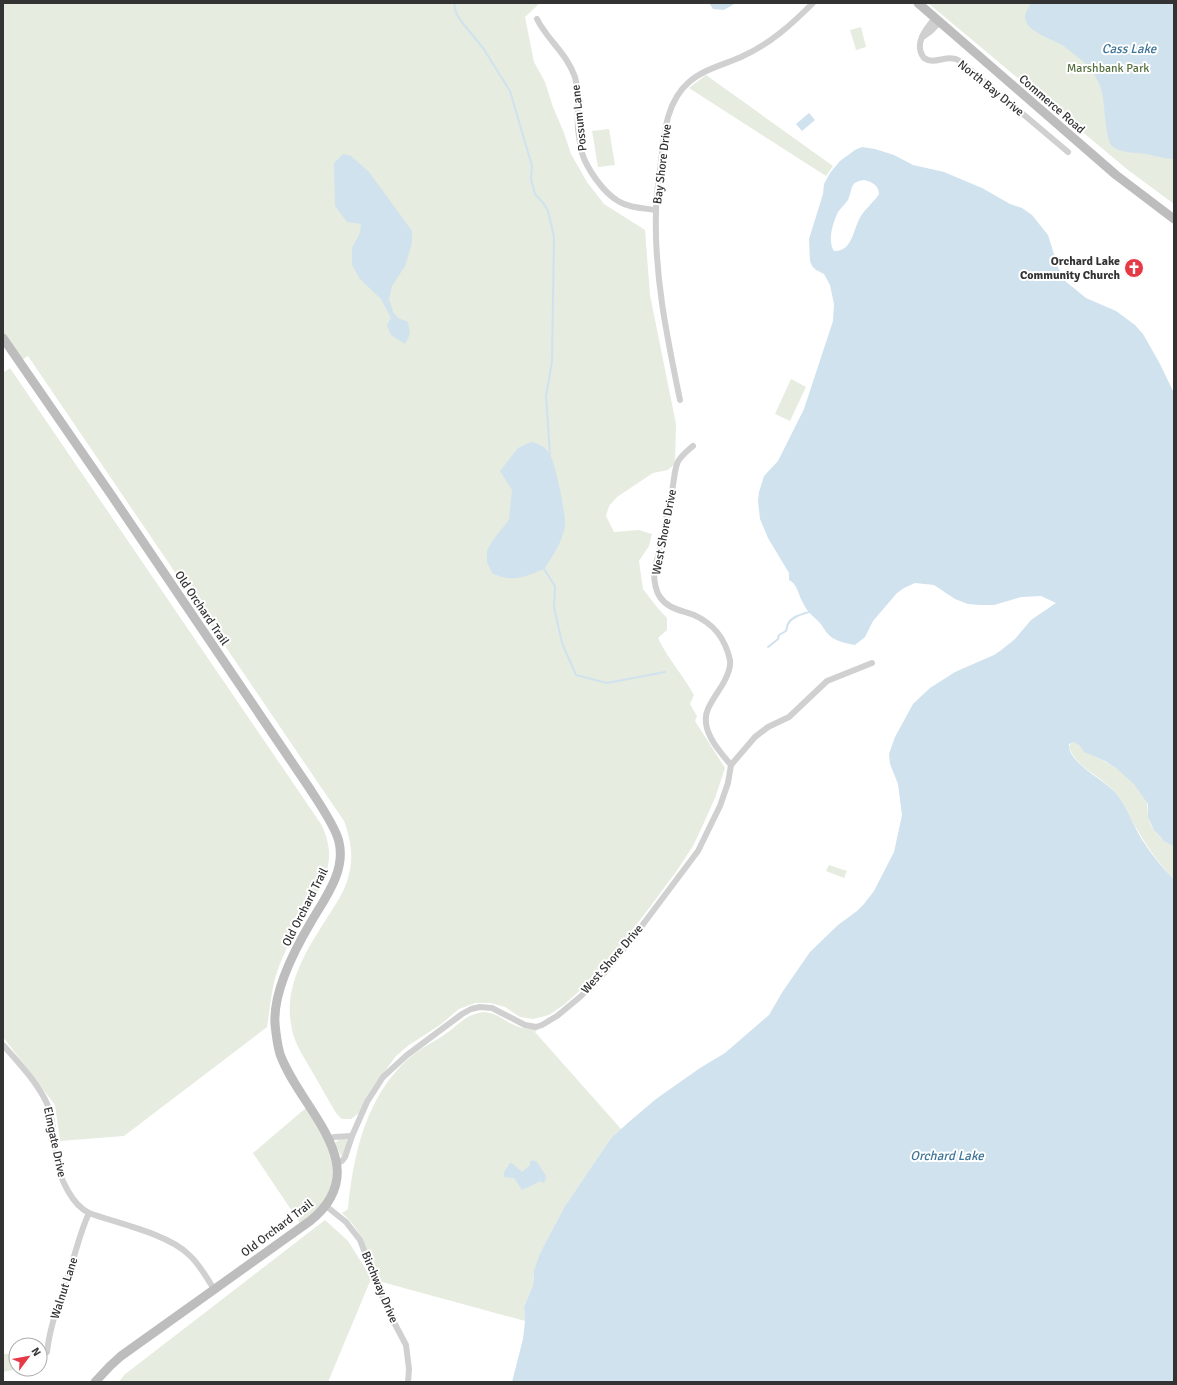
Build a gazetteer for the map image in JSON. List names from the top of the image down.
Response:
{
  "streets": {
    "street": [
      "North Bay Drive",
      "Commerce Road",
      "Possum Lane",
      "Bay Shore Drive",
      "West Shore Drive",
      "Old Orchard Trail",
      "Elmgate Drive",
      "Birchway Drive",
      "Walnut Lane"
    ]
  },
  "crossings": [
    ["North Bay Drive", "Commerce Road"],
    ["Possum Lane", "Bay Shore Drive"],
    ["West Shore Drive", "Old Orchard Trail"],
    ["Old Orchard Trail", "Elmgate Drive"],
    ["Old Orchard Trail", "Birchway Drive"],
    ["Elmgate Drive", "Walnut Lane"]
  ],
  "water": ["Cass Lake", "Orchard Lake"],
  "parks": ["Marshbank Park"],
  "places": {
    "church": ["Orchard Lake Community Church"]
  },
  "north": "top right"
}
